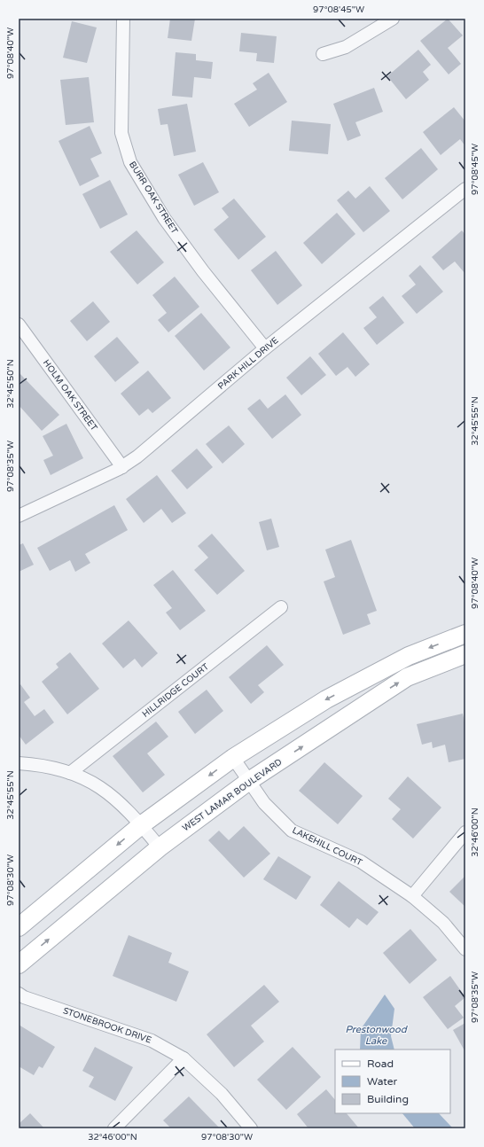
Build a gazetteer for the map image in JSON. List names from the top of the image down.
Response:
{
  "streets": {
    "main road": ["WEST LAMAR BOULEVARD"],
    "street": [
      "BURR OAK STREET",
      "PARK HILL DRIVE",
      "HOLM OAK STREET",
      "HILLRIDGE COURT",
      "LAKEHILL COURT",
      "STONEBROOK DRIVE"
    ]
  },
  "crossings": [
    ["BURR OAK STREET", "PARK HILL DRIVE"],
    ["PARK HILL DRIVE", "HOLM OAK STREET"],
    ["WEST LAMAR BOULEVARD", "LAKEHILL COURT"]
  ],
  "water": ["Prestonwood Lake"],
  "legend": ["Road", "Water", "Building"],
  "coordinates": [
    "97°08'45\"W",
    "97°08'40\"W",
    "32°45'50\"N",
    "32°45'55\"N",
    "97°08'35\"W",
    "32°46'00\"N",
    "97°08'30\"W"
  ]
}
